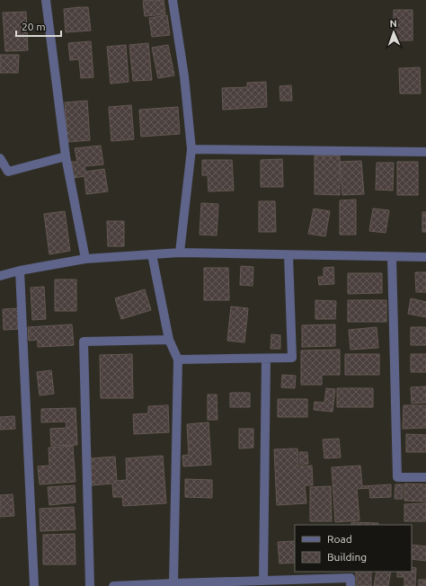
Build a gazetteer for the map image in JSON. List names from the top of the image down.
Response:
{
  "legend": ["Road", "Building"],
  "scale_bar": "20 m",
  "north": "top"
}
